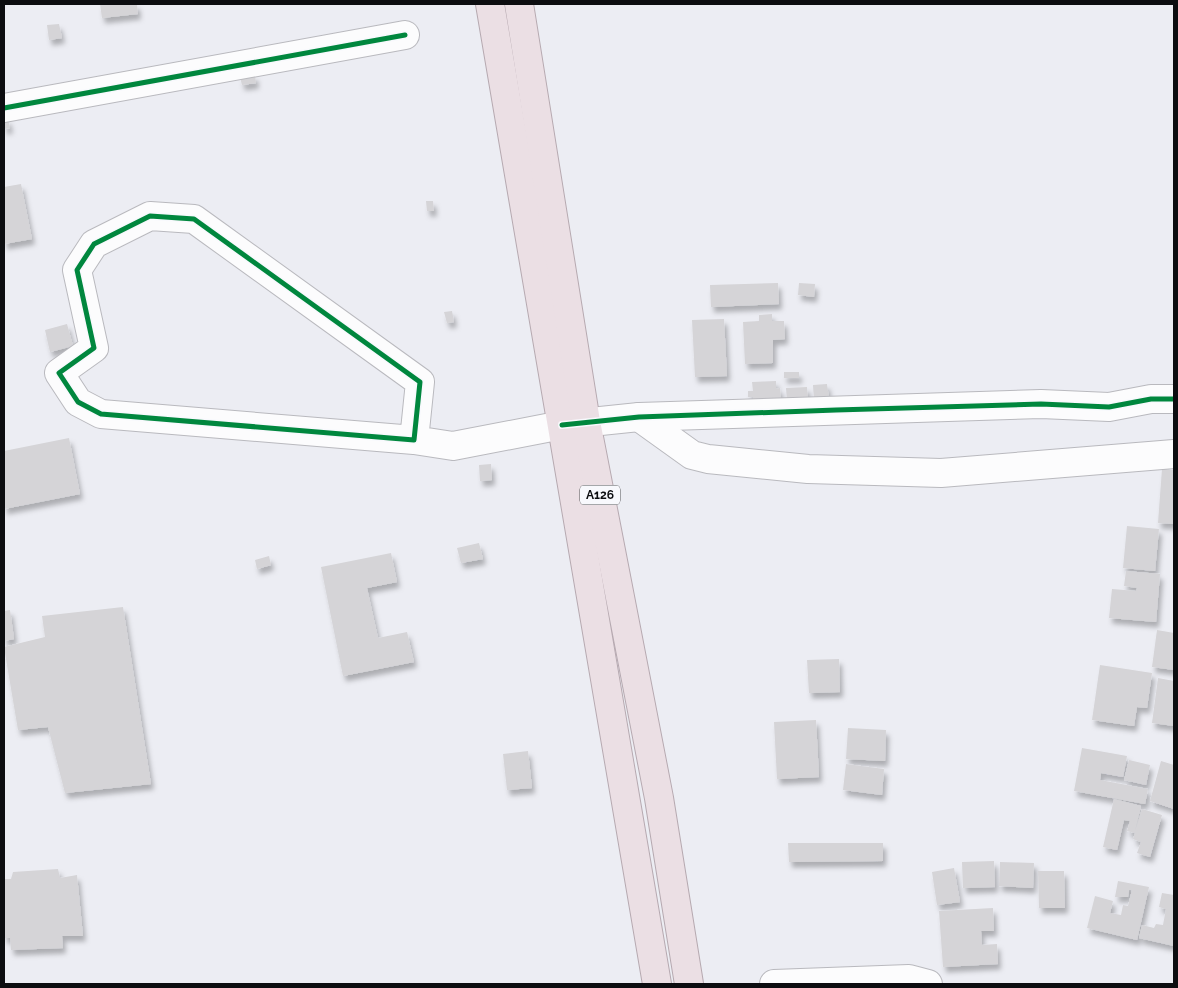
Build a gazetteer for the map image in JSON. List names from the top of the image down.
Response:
{
  "streets": {
    "highway": ["A126"]
  }
}
